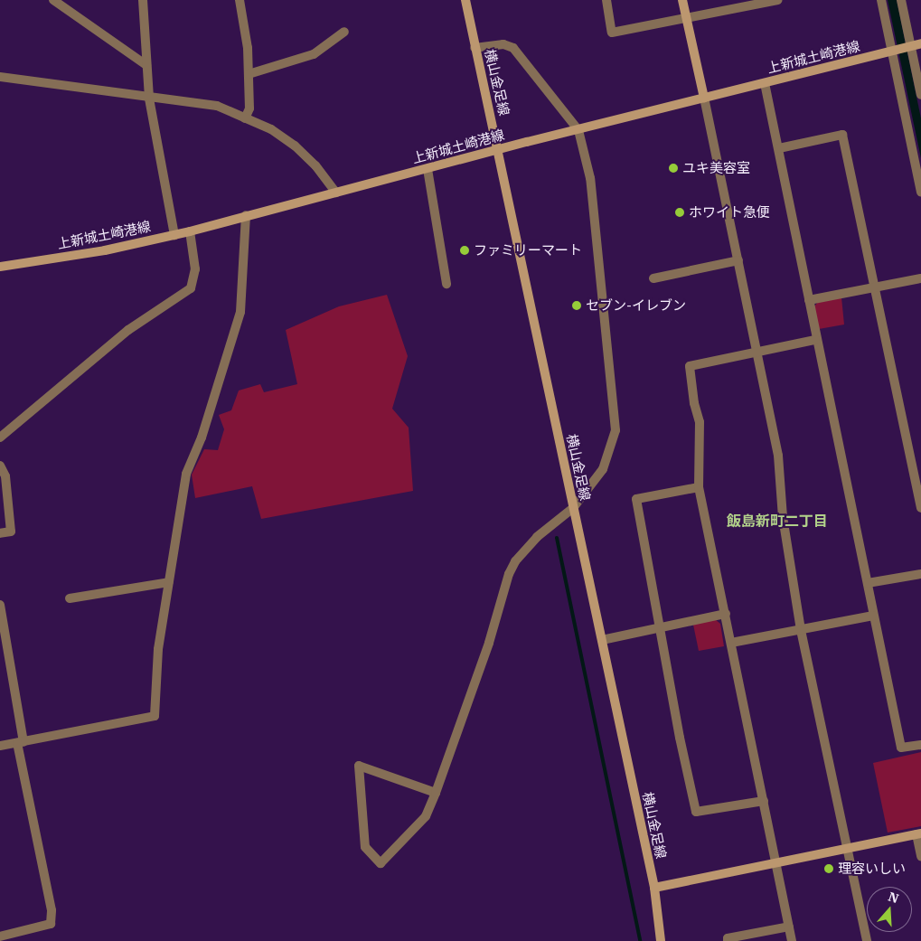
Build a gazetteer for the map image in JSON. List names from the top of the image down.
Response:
{
  "streets": {
    "street": ["上新城土崎港線", "横山金足線"]
  },
  "crossings": [
    ["上新城土崎港線", "横山金足線"]
  ],
  "districts": ["飯島新町二丁目"],
  "places": [
    "ユキ美容室",
    "ホワイト急便",
    "ファミリーマート",
    "セブン-イレブン",
    "理容いしい"
  ],
  "north": "top"
}
